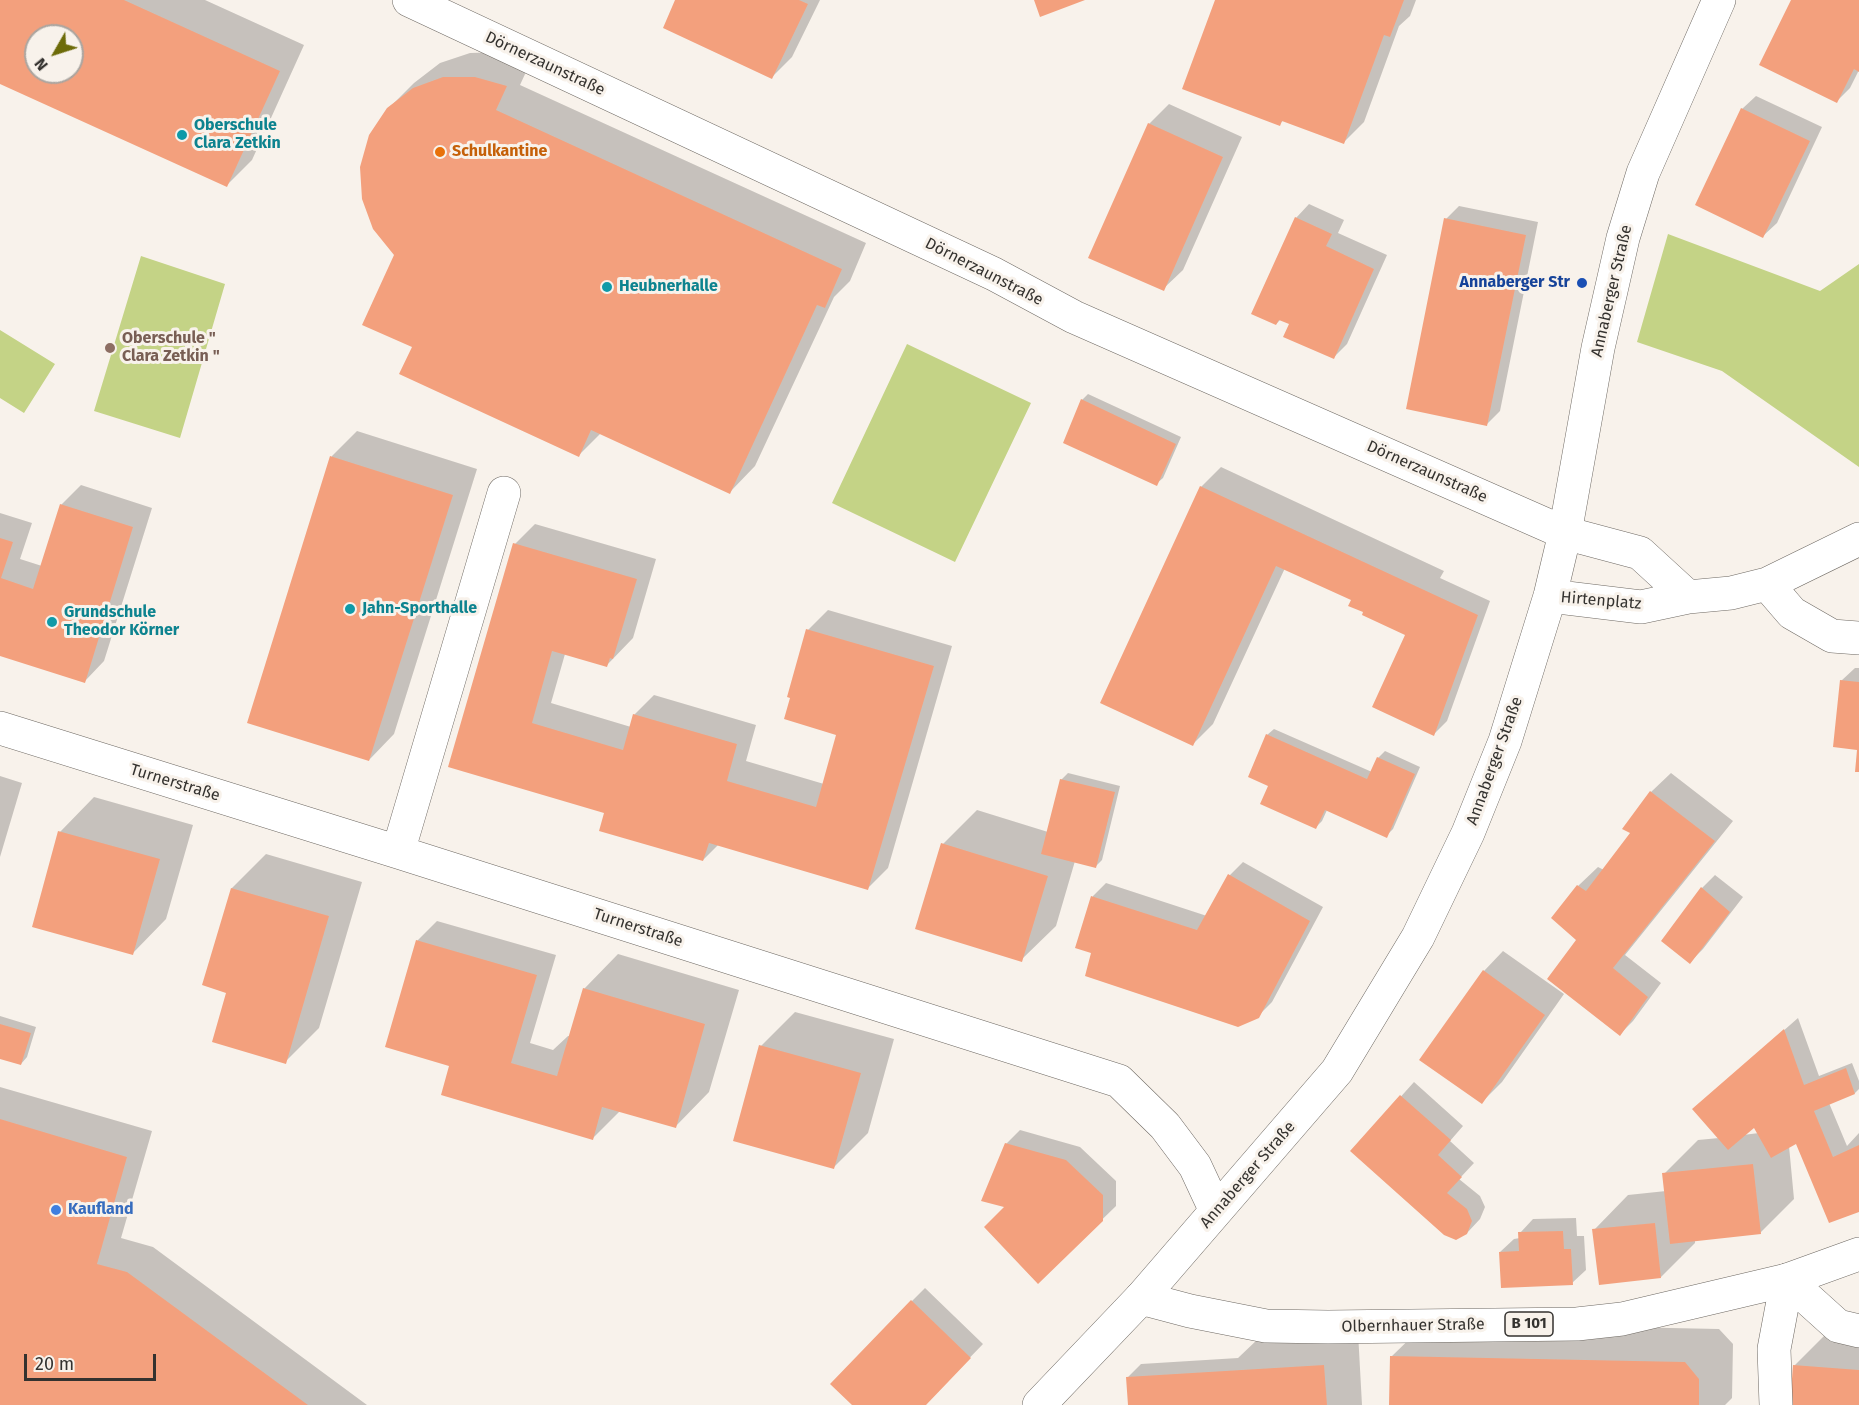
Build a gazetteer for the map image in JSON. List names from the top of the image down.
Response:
{
  "streets": {
    "street": [
      "Dörnerzaunstraße",
      "Annaberger Straße",
      "Hirtenplatz",
      "Turnerstraße",
      "B 101",
      "Olbernhauer Straße"
    ]
  },
  "crossings": [
    ["Dörnerzaunstraße", "Annaberger Straße"],
    ["Annaberger Straße", "Hirtenplatz"],
    ["Annaberger Straße", "Turnerstraße"],
    ["Annaberger Straße", "Olbernhauer Straße"]
  ],
  "places": [
    "Oberschule Clara Zetkin",
    "Schulkantine",
    "Annaberger Str",
    "Heubnerhalle",
    "Oberschule \" Clara Zetkin \"",
    "Jahn-Sporthalle",
    "Grundschule Theodor Körner",
    "Kaufland"
  ],
  "scale_bar": "20 m",
  "north": "bottom left"
}
